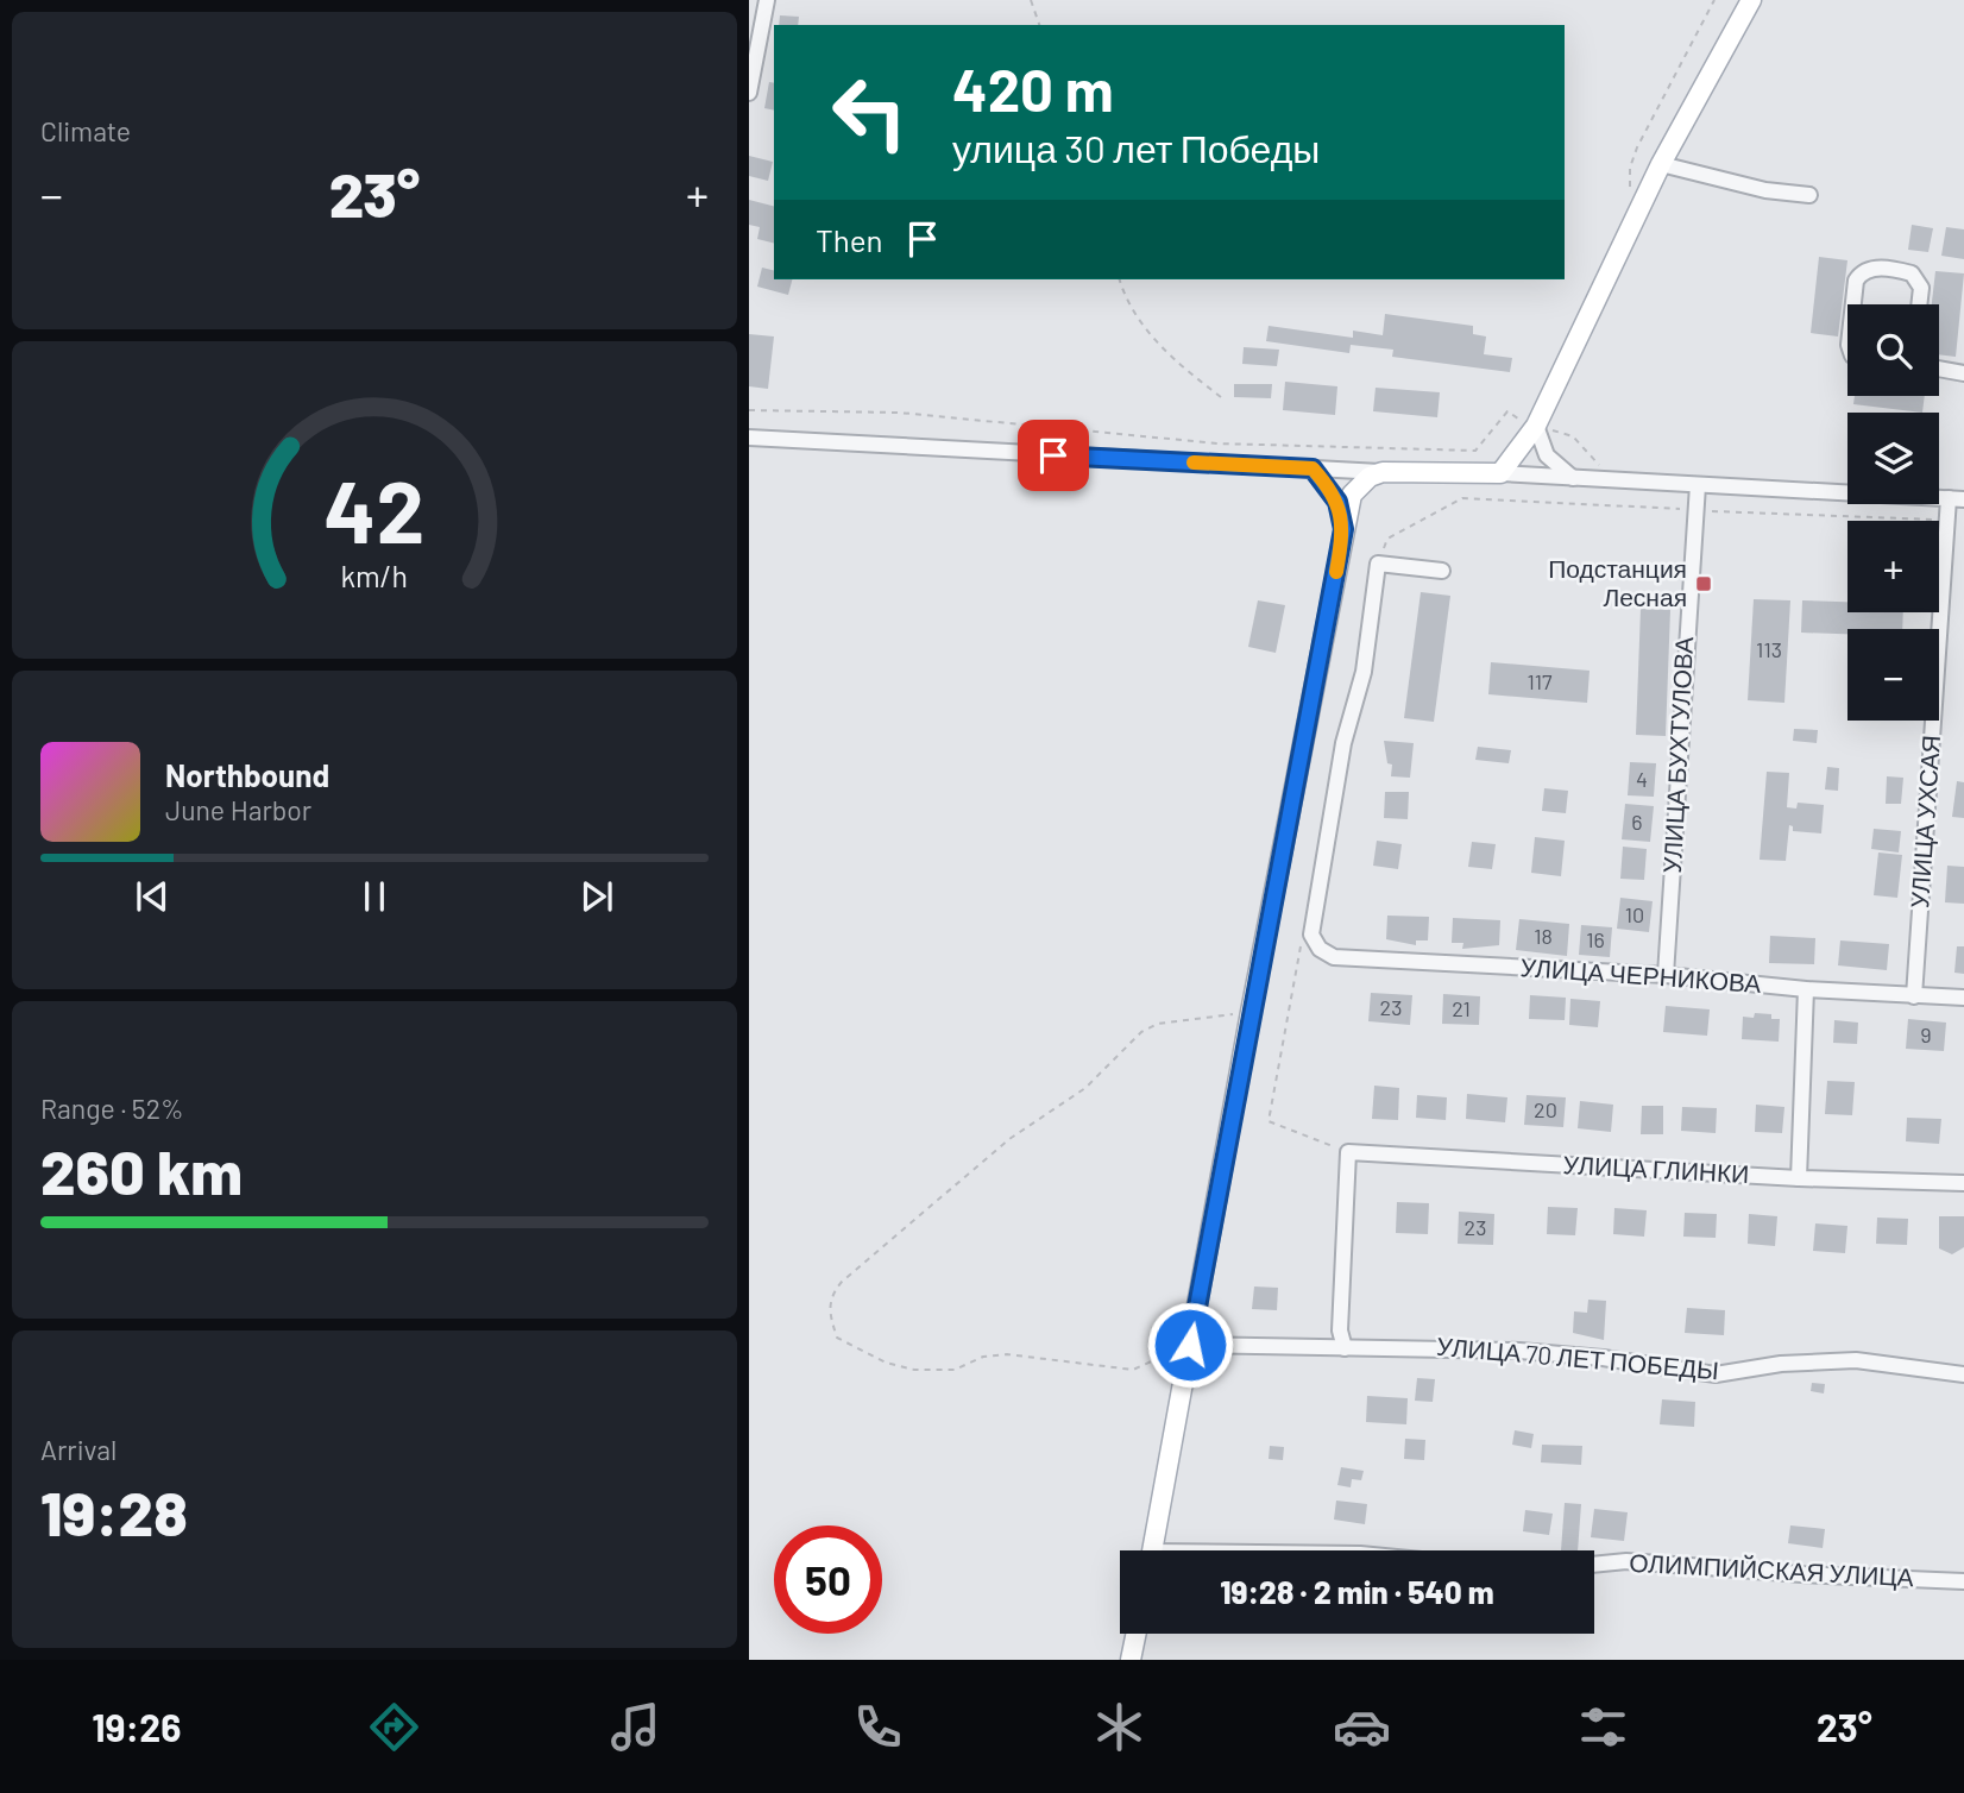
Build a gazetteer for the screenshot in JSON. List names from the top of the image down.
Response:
{
  "streets": {
    "street": [
      "УЛИЦА БУХТУЛОВА",
      "УЛИЦА УХСАЯ",
      "УЛИЦА ЧЕРНИКОВА",
      "УЛИЦА ГЛИНКИ",
      "УЛИЦА 70 ЛЕТ ПОБЕДЫ",
      "ОЛИМПИЙСКАЯ УЛИЦА"
    ]
  },
  "crossings": [
    ["УЛИЦА БУХТУЛОВА", "УЛИЦА ЧЕРНИКОВА"],
    ["УЛИЦА УХСАЯ", "УЛИЦА ЧЕРНИКОВА"],
    ["УЛИЦА ГЛИНКИ", "УЛИЦА 70 ЛЕТ ПОБЕДЫ"]
  ],
  "places": {
    "transit": ["Подстанция Лесная"]
  },
  "house_numbers": [
    "113",
    "117",
    "4",
    "6",
    "10",
    "18",
    "16",
    "23",
    "21",
    "9",
    "20",
    "23"
  ],
  "page": {
    "tile": [
      "Climate",
      ["Range · 52%", "260 km"],
      ["Arrival", "19:28"]
    ],
    "turn": ["420 m", "улица 30 лет Победы"],
    "heat": ["−", "23°", "+"],
    "then": "Then",
    "map_buttons": ["+", "−"],
    "song": ["Northbound", "June Harbor"],
    "limit": "50",
    "trip": "19:28 · 2 min · 540 m",
    "tabs": ["19:26", "23°"],
    "gauge": ["42", "km/h"]
  }
}
